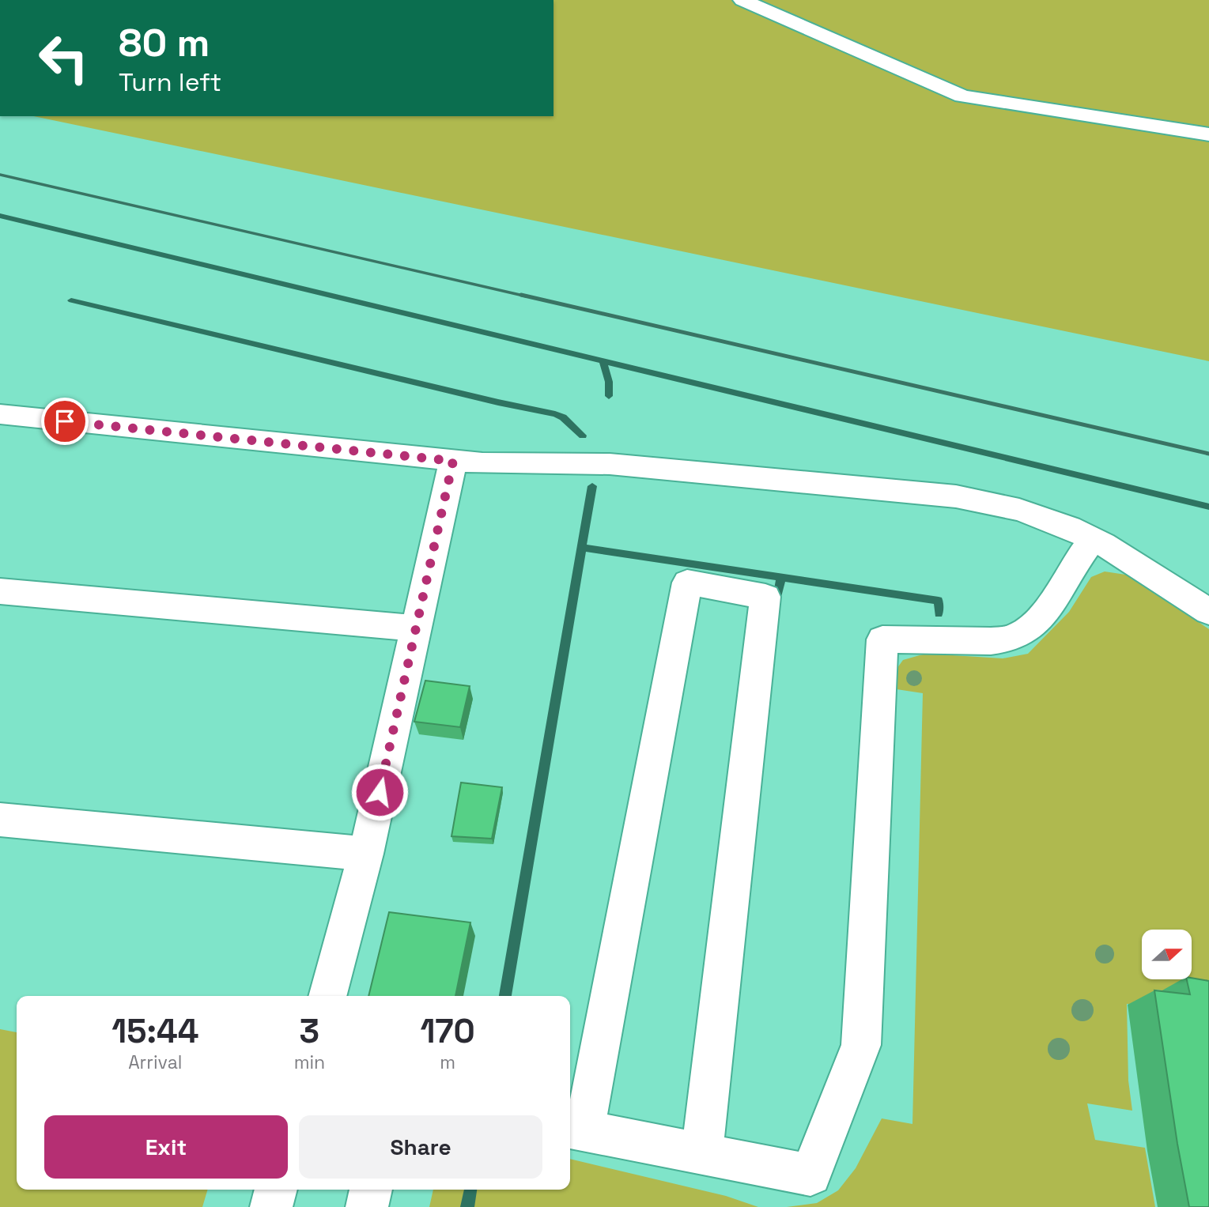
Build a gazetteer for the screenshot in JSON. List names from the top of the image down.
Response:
{
  "north": "right",
  "page": {
    "turn": ["80 m", "Turn left"],
    "eta": [
      "15:44",
      "Arrival",
      "3",
      "min",
      "170",
      "m"
    ],
    "buttons": ["Exit", "Share"]
  }
}
